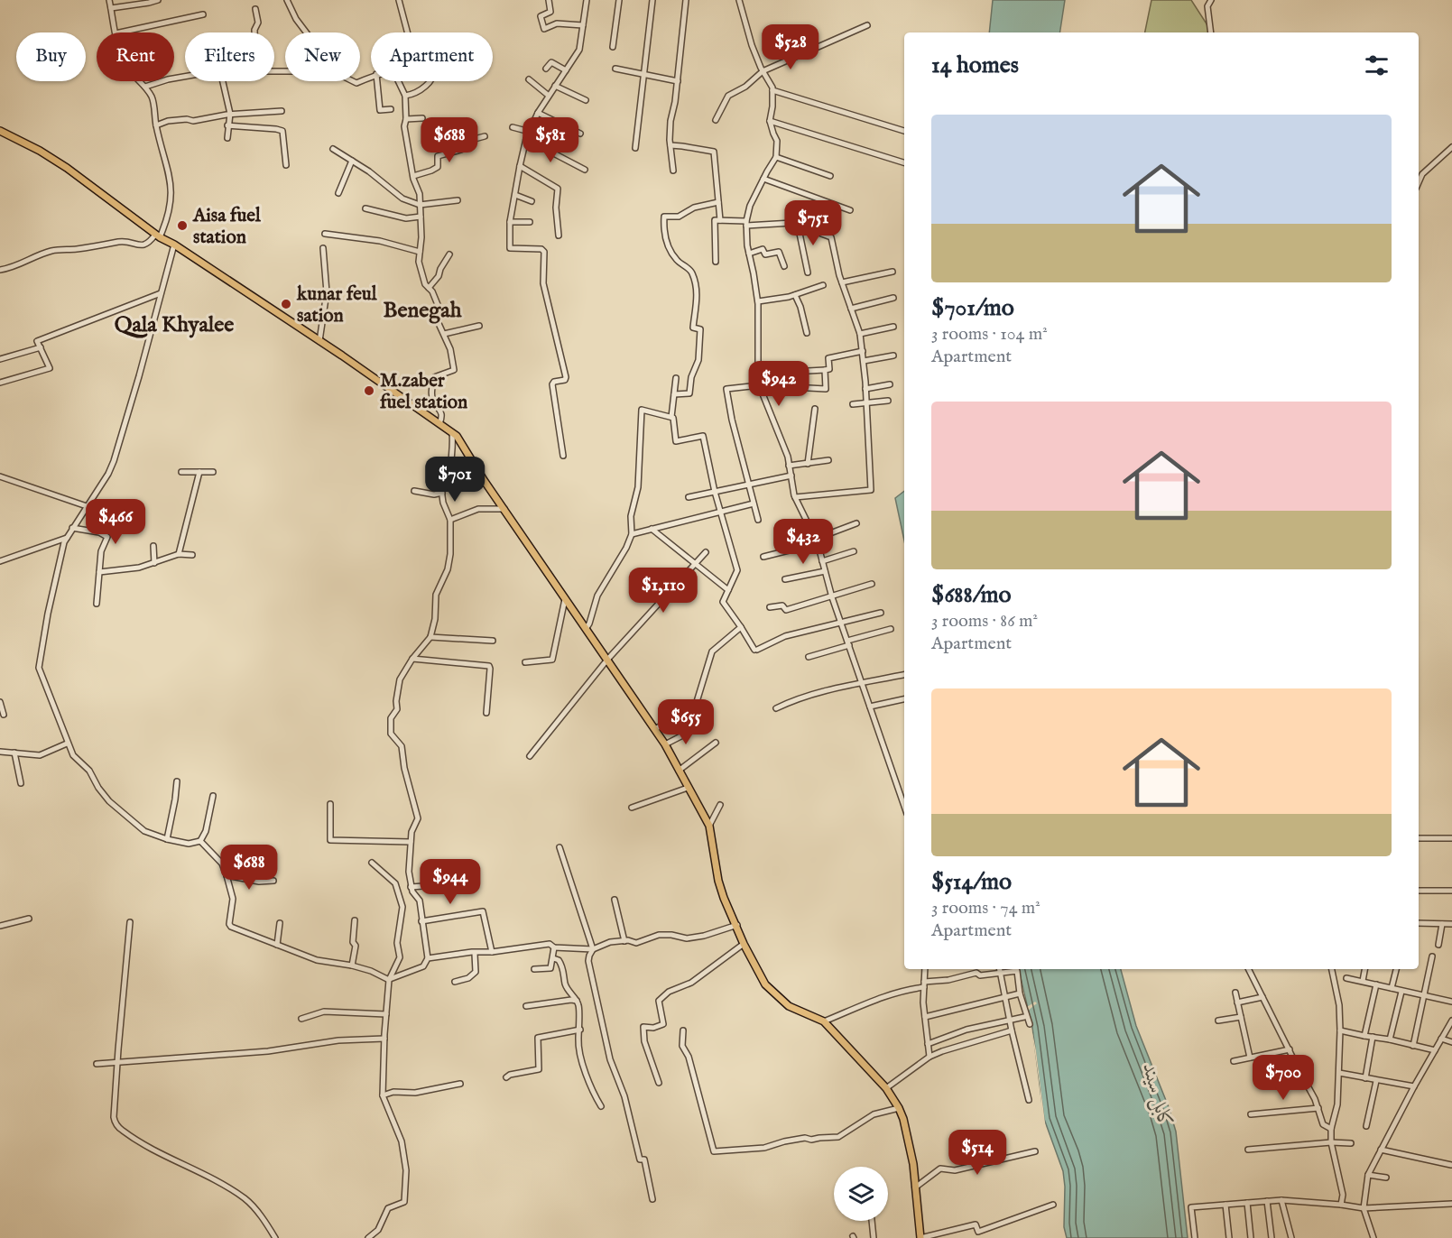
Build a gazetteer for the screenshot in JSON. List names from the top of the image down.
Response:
{
  "districts": ["Benegah", "Qala Khyalee"],
  "water": ["کابل سيند"],
  "places": ["Aisa fuel station", "kunar feul sation", "M.zaber fuel station"],
  "page": {
    "price": [
      "$528",
      "$688",
      "$581",
      "$751",
      "$942",
      "$701",
      "$466",
      "$432",
      "$1,110",
      "$655",
      "$688",
      "$944",
      "$700",
      "$514"
    ],
    "chip": [
      "Buy",
      "Rent",
      "Filters",
      "New",
      "Apartment"
    ],
    "heading": "14 homes",
    "list": [
      {
        "name": "$701/mo",
        "note": "3 rooms · 104 m² · Apartment"
      },
      {
        "name": "$688/mo",
        "note": "3 rooms · 86 m² · Apartment"
      },
      {
        "name": "$514/mo",
        "note": "3 rooms · 74 m² · Apartment"
      }
    ]
  }
}
